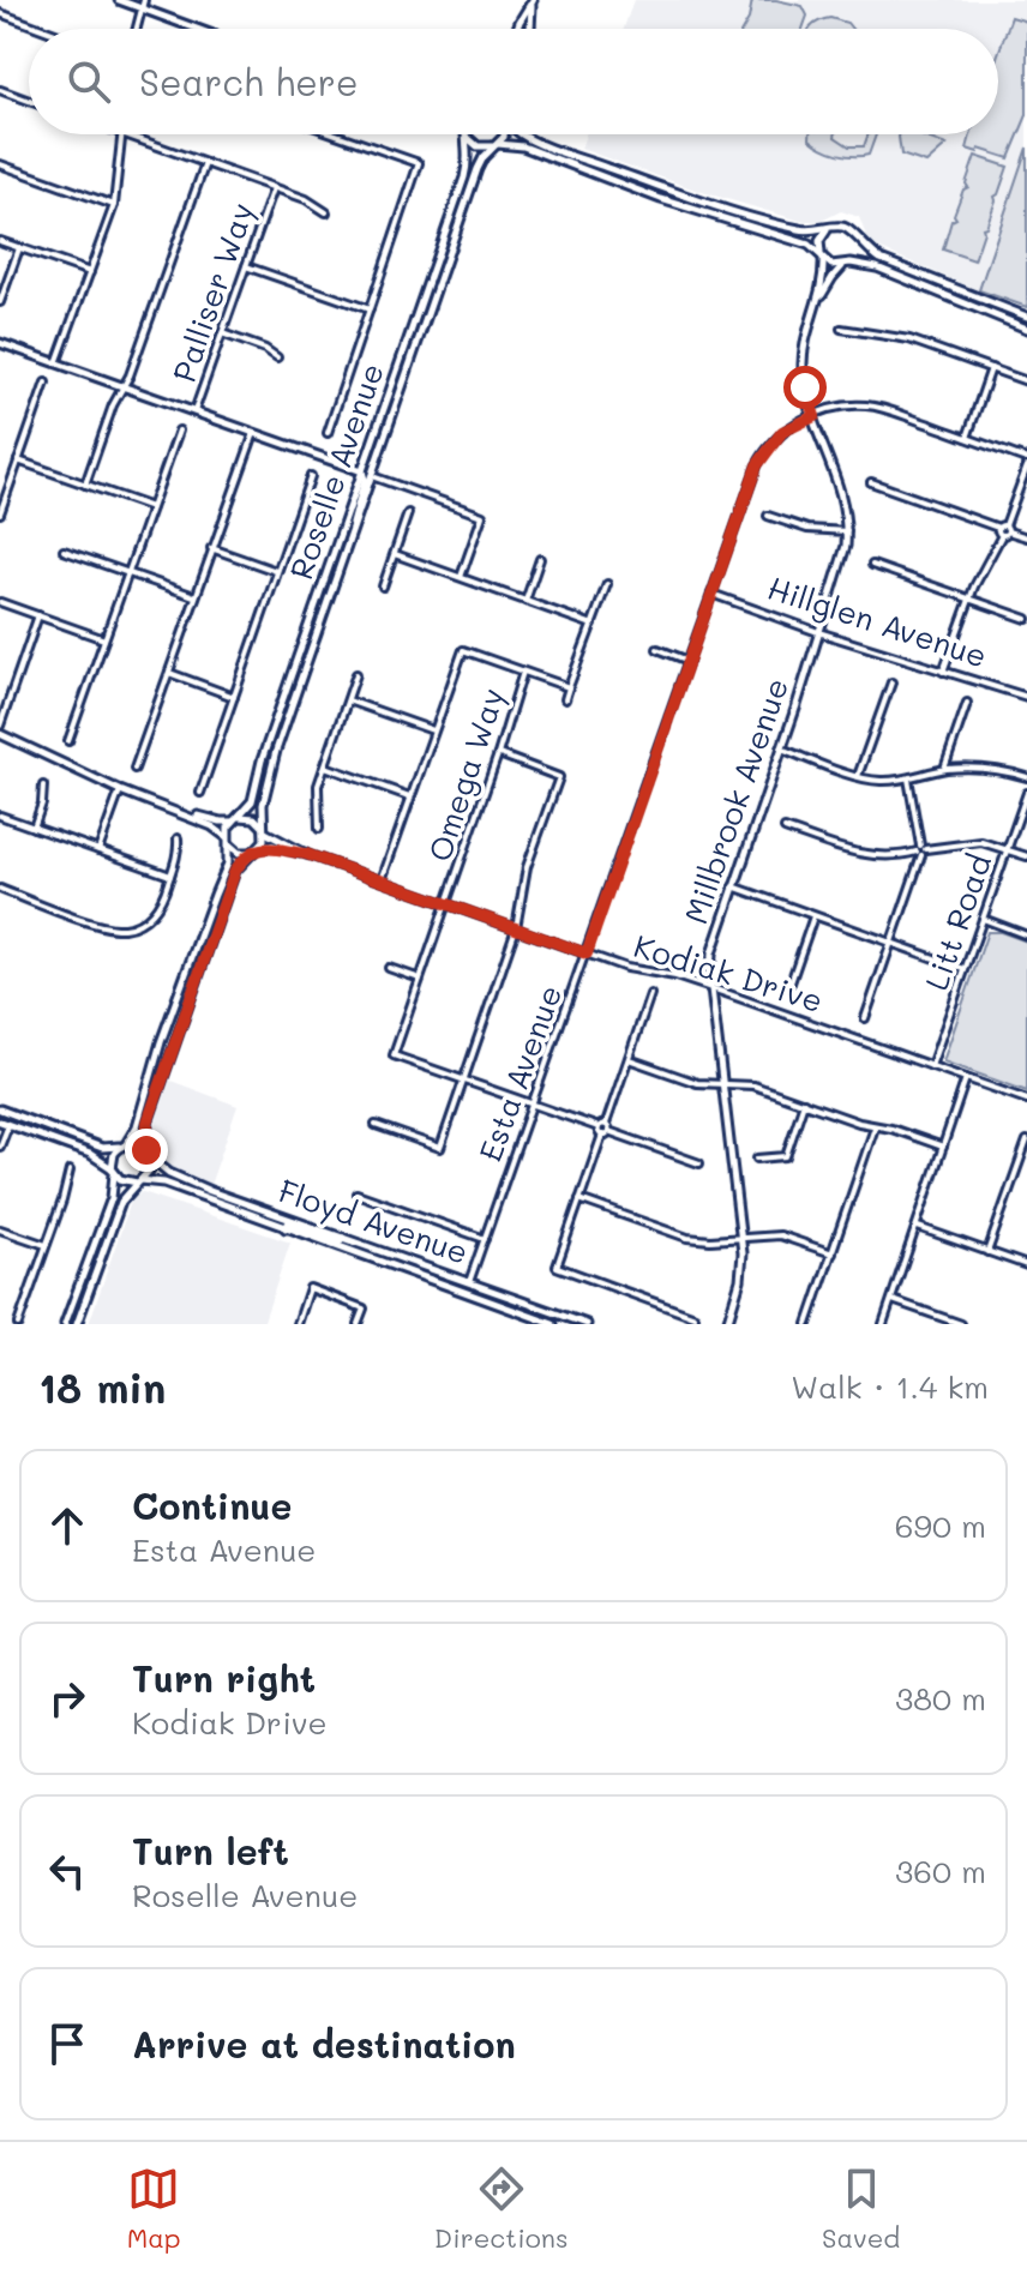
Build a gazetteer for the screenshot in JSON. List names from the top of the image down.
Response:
{
  "streets": {
    "main road": [
      "Roselle Avenue",
      "Millbrook Avenue",
      "Kodiak Drive",
      "Floyd Avenue"
    ],
    "street": [
      "Palliser Way",
      "Hillglen Avenue",
      "Omega Way",
      "Litt Road",
      "Esta Avenue"
    ]
  },
  "crossings": [
    ["Roselle Avenue", "Kodiak Drive"],
    ["Hillglen Avenue", "Millbrook Avenue"],
    ["Hillglen Avenue", "Esta Avenue"],
    ["Omega Way", "Kodiak Drive"],
    ["Millbrook Avenue", "Kodiak Drive"],
    ["Millbrook Avenue", "Esta Avenue"],
    ["Litt Road", "Kodiak Drive"],
    ["Kodiak Drive", "Esta Avenue"],
    ["Esta Avenue", "Floyd Avenue"]
  ],
  "page": {
    "search": "Search here",
    "heading": ["18 min", "Walk · 1.4 km"],
    "list": [
      ["Continue", "Esta Avenue", "690 m"],
      ["Turn right", "Kodiak Drive", "380 m"],
      ["Turn left", "Roselle Avenue", "360 m"],
      "Arrive at destination"
    ],
    "nav": ["Map", "Directions", "Saved"]
  }
}
